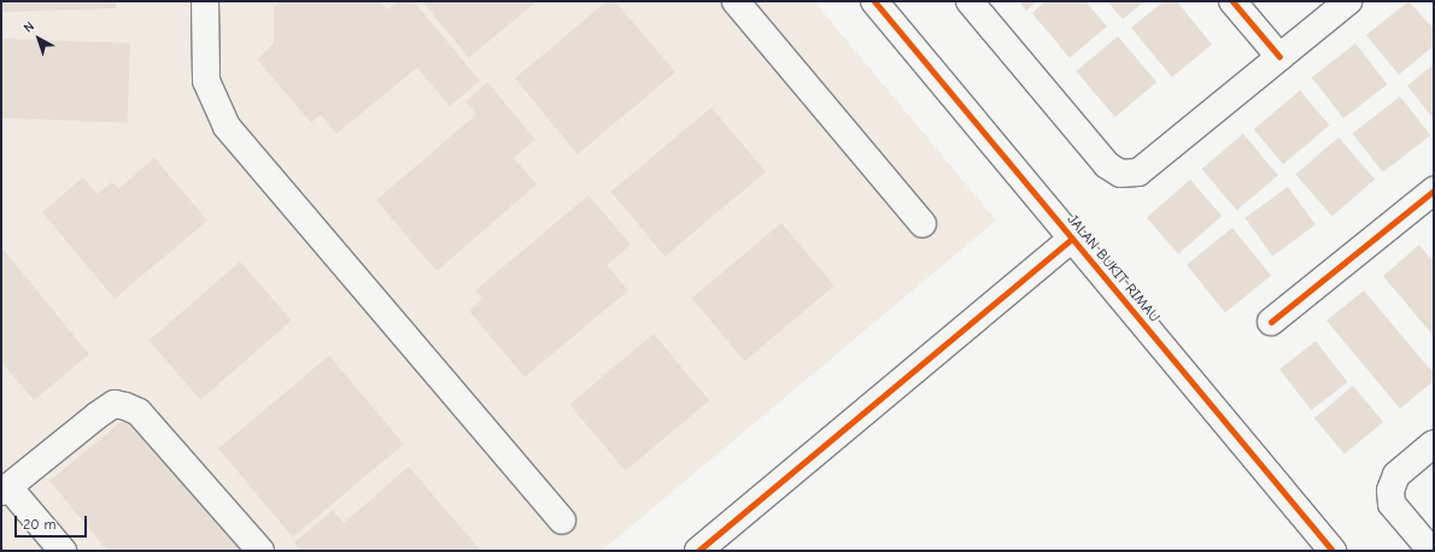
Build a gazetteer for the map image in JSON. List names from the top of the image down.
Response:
{
  "streets": {
    "street": ["JALAN BUKIT RIMAU"]
  },
  "scale_bar": "20 m",
  "north": "top left"
}
